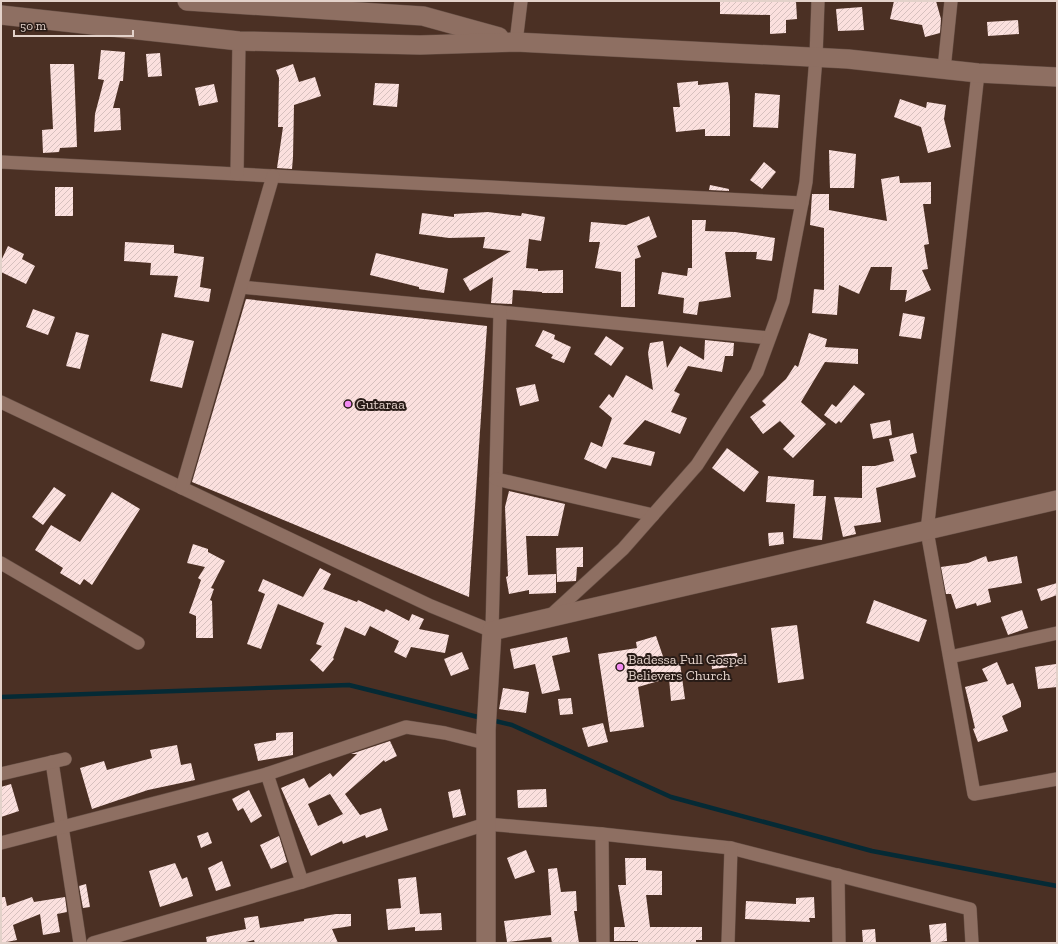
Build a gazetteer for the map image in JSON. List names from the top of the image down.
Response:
{
  "places": ["Gutaraa", "Badessa Full Gospel Believers Church"],
  "scale_bar": "50 m"
}
